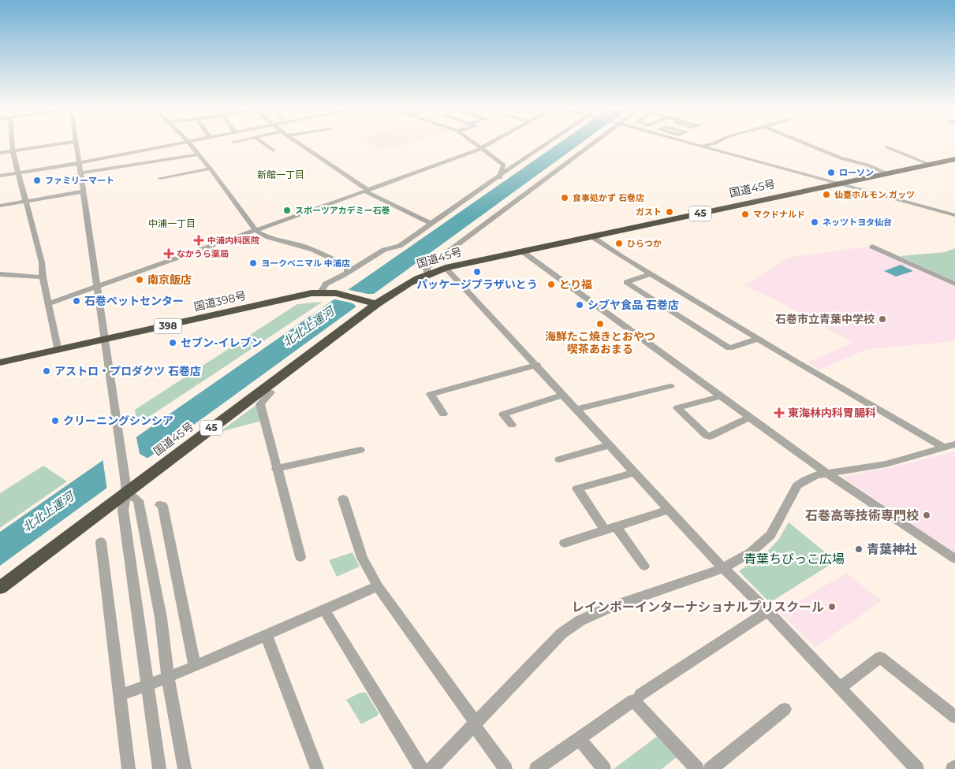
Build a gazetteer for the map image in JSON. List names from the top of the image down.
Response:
{
  "streets": {
    "highway": [
      "国道45号",
      "45",
      "国道398号",
      "398"
    ]
  },
  "crossings": [
    ["国道45号", "国道398号"]
  ],
  "districts": ["新館一丁目", "中浦一丁目"],
  "water": ["北北上運河"],
  "parks": ["青葉ちびっこ広場"],
  "places": {
    "other": [
      "ローソン",
      "ファミリーマート",
      "仙臺ホルモン ガッツ",
      "食事処かず 石巻店",
      "スポーツアカデミー石巻",
      "ガスト",
      "マクドナルド",
      "ネッツトヨタ仙台",
      "ひらつか",
      "ヨークベニマル 中浦店",
      "パッケージプラザいとう",
      "南京飯店",
      "とり福",
      "石巻ペットセンター",
      "シブヤ食品 石巻店",
      "石巻市立青葉中学校",
      "海鮮たこ焼きとおやつ 喫茶あおまる",
      "セブン-イレブン",
      "アストロ・プロダクツ 石巻店",
      "クリーニングシンシア",
      "石巻高等技術専門校",
      "青葉神社",
      "レインボーインターナショナルプリスクール"
    ],
    "health": ["中浦内科医院", "なかうら薬局", "東海林内科胃腸科"]
  }
}
